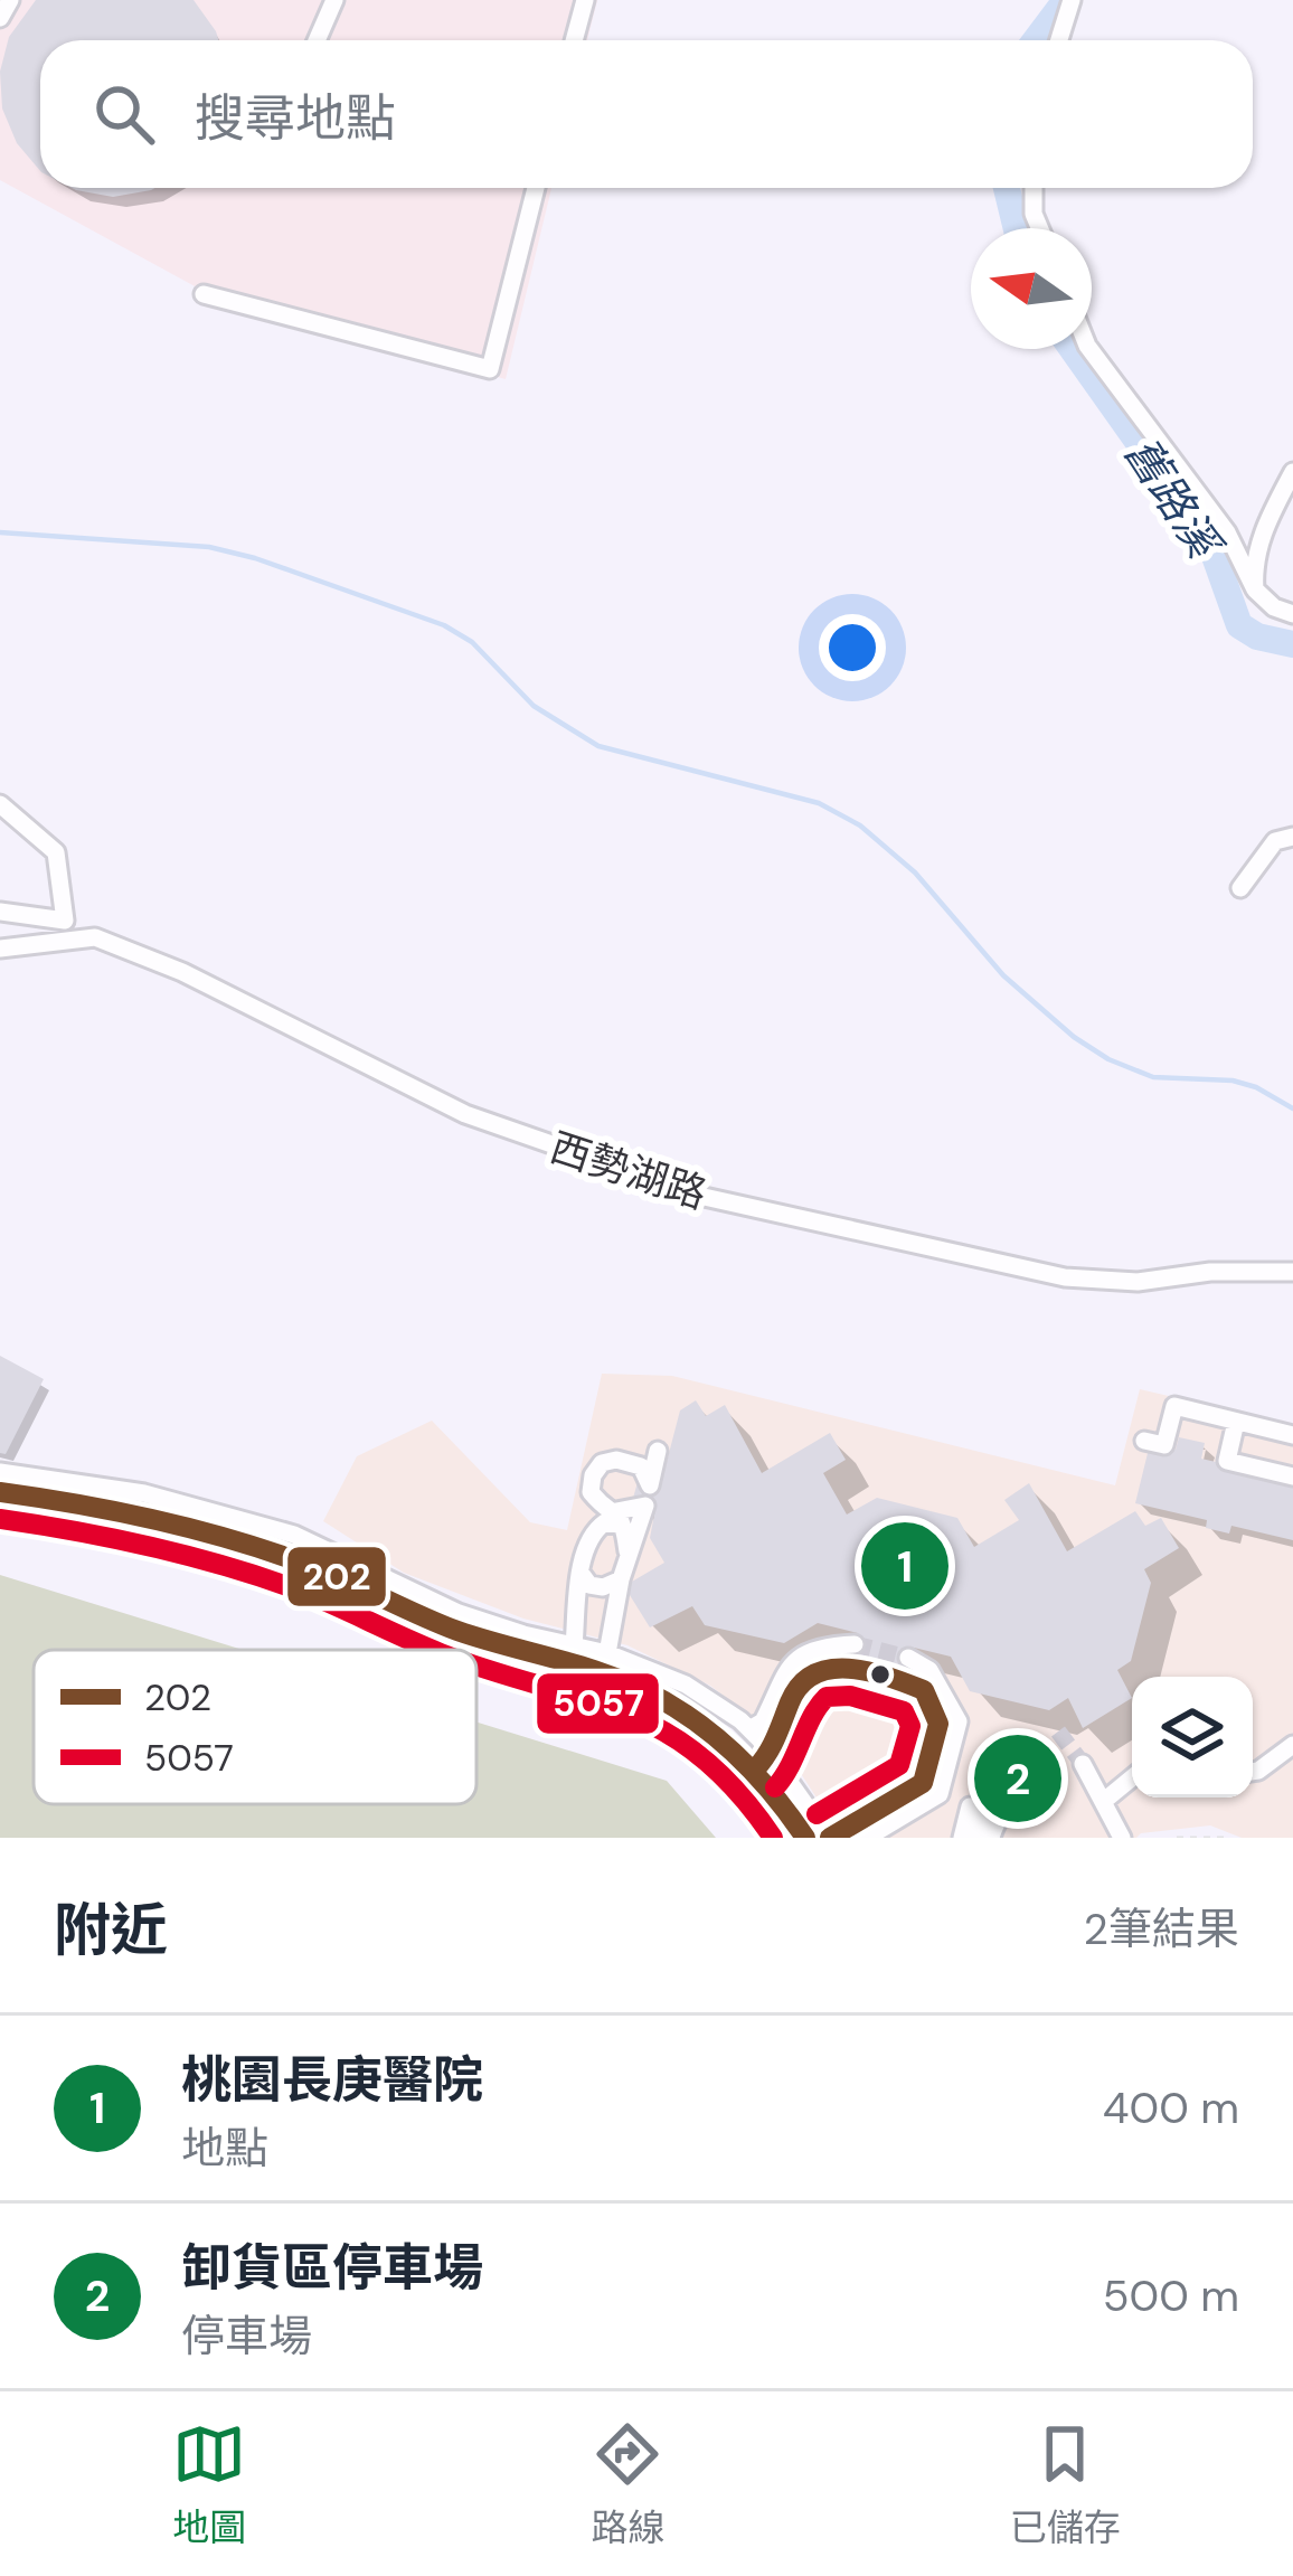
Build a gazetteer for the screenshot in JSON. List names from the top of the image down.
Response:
{
  "streets": {
    "street": ["西勢湖路"]
  },
  "water": ["舊路溪"],
  "lines": ["transit line 202", "transit line 5057"],
  "legend": ["202", "5057"],
  "north": "left",
  "page": {
    "search": "搜尋地點",
    "pins": ["1", "2"],
    "heading": ["附近", "2筆結果"],
    "list": [
      {
        "mark": "1",
        "name": "桃園長庚醫院",
        "note": "地點",
        "value": "400 m"
      },
      {
        "mark": "2",
        "name": "卸貨區停車場",
        "note": "停車場",
        "value": "500 m"
      }
    ],
    "nav": ["地圖", "路線", "已儲存"]
  }
}
